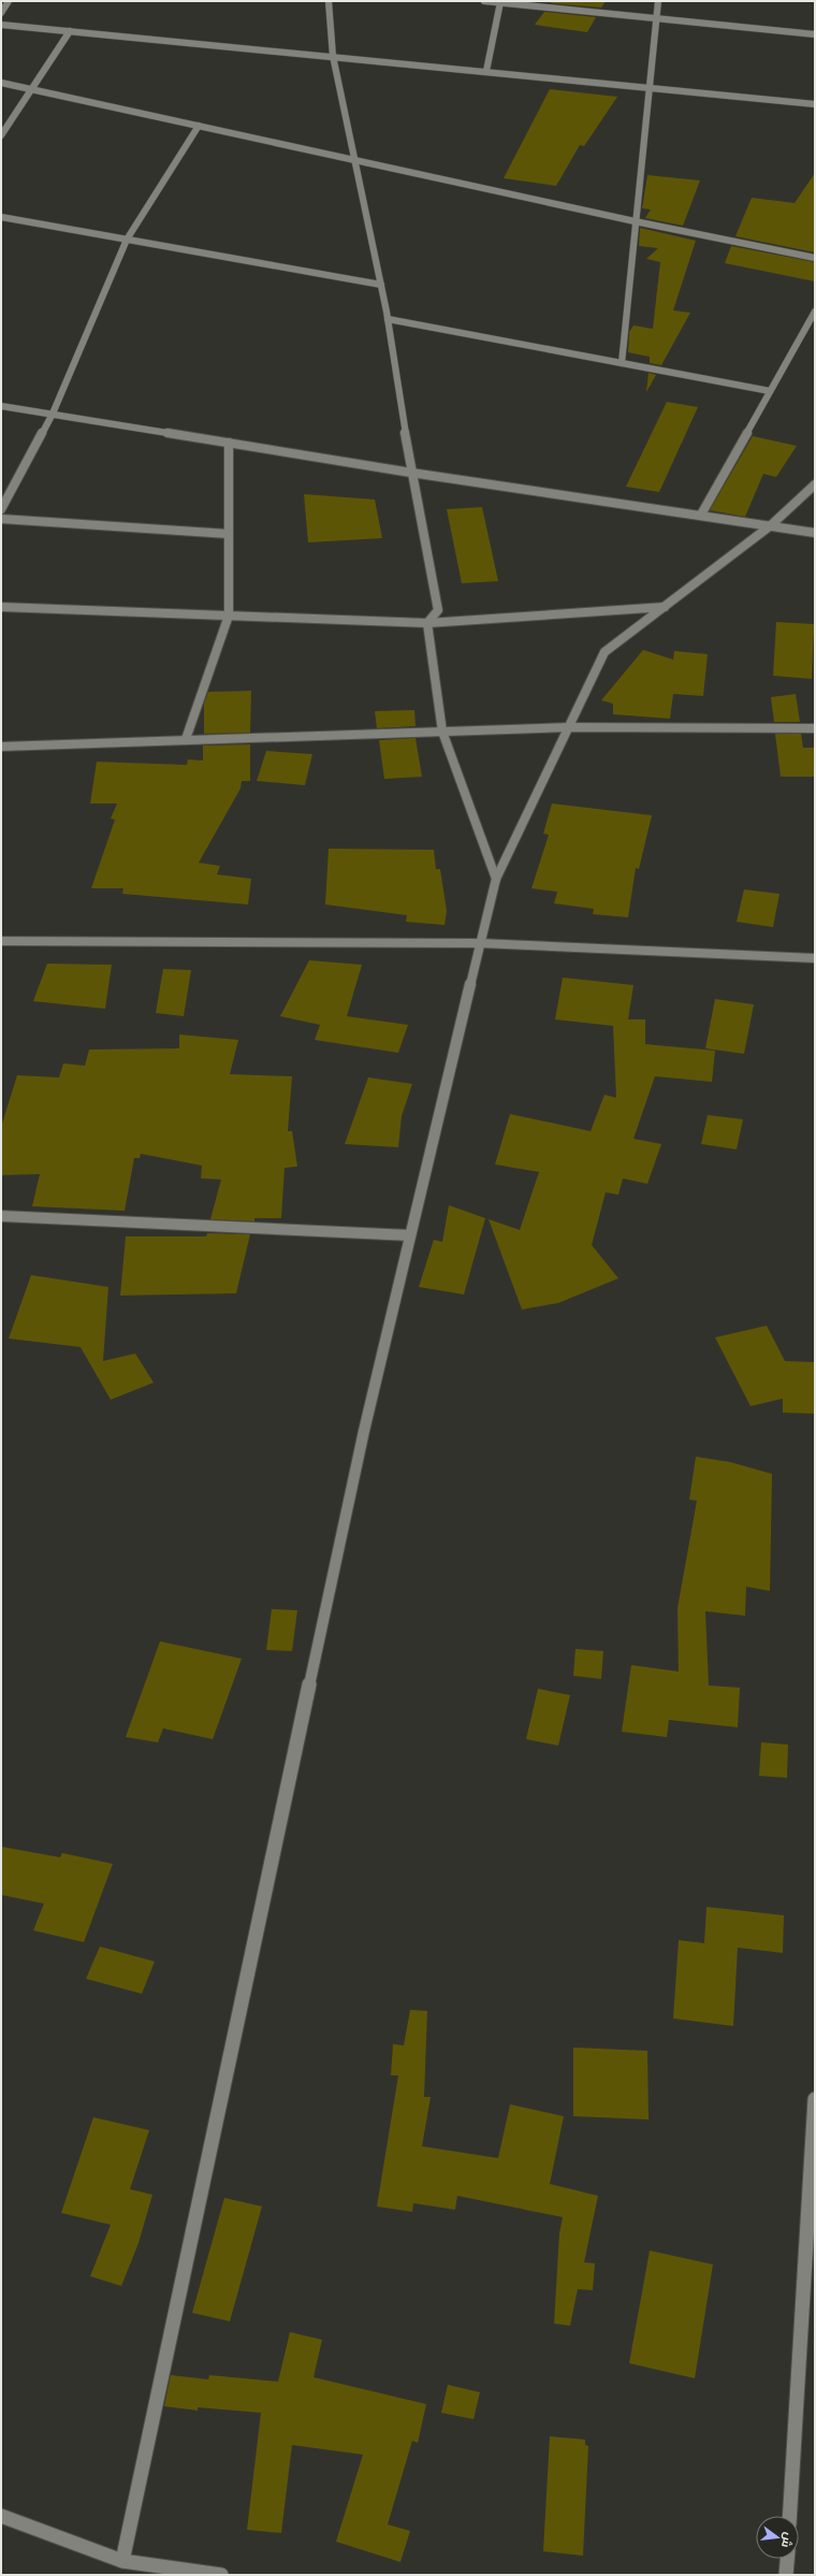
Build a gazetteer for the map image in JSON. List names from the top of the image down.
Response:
{
  "north": "right"
}
